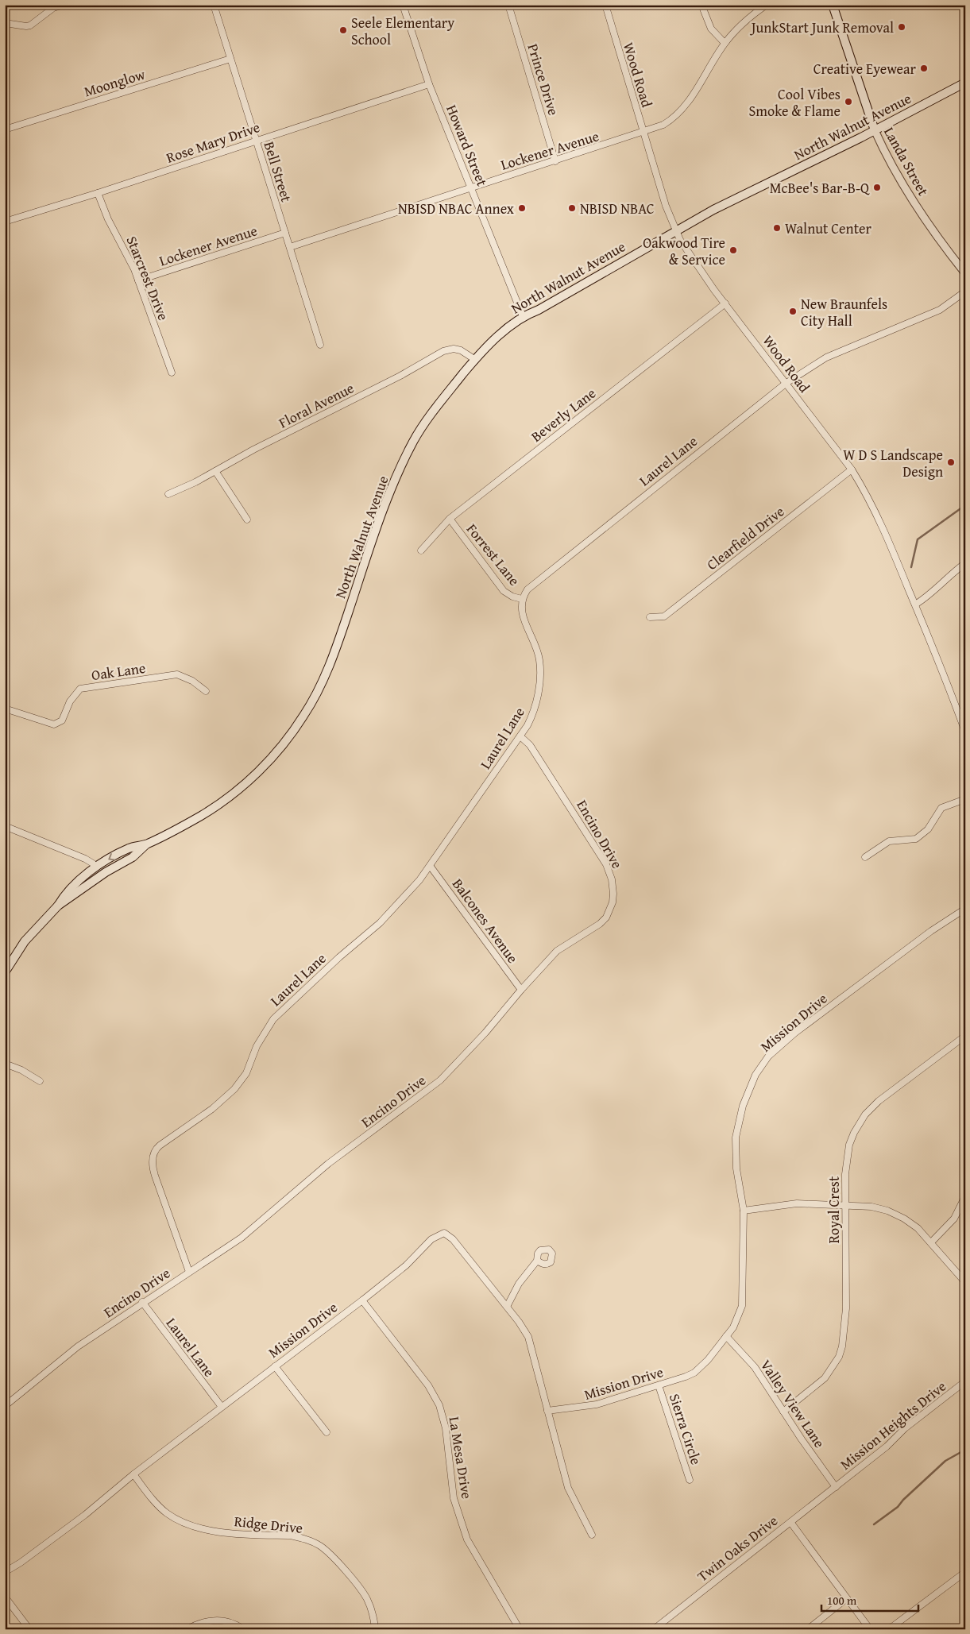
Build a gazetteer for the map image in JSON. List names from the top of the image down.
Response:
{
  "streets": {
    "main road": ["North Walnut Avenue", "Landa Street"],
    "street": [
      "Wood Road",
      "Prince Drive",
      "Moonglow",
      "Rose Mary Drive",
      "Howard Street",
      "Lockener Avenue",
      "Bell Street",
      "Starcrest Drive",
      "Floral Avenue",
      "Beverly Lane",
      "Laurel Lane",
      "Clearfield Drive",
      "Forrest Lane",
      "Oak Lane",
      "Encino Drive",
      "Balcones Avenue",
      "Mission Drive",
      "Royal Crest",
      "Valley View Lane",
      "Mission Heights Drive",
      "Sierra Circle",
      "La Mesa Drive",
      "Ridge Drive",
      "Twin Oaks Drive"
    ]
  },
  "crossings": [
    ["Wood Road", "North Walnut Avenue"],
    ["Wood Road", "Lockener Avenue"],
    ["Wood Road", "Beverly Lane"],
    ["Wood Road", "Laurel Lane"],
    ["Wood Road", "Clearfield Drive"],
    ["Prince Drive", "Lockener Avenue"],
    ["Moonglow", "Bell Street"],
    ["North Walnut Avenue", "Howard Street"],
    ["North Walnut Avenue", "Landa Street"],
    ["North Walnut Avenue", "Floral Avenue"],
    ["Rose Mary Drive", "Howard Street"],
    ["Rose Mary Drive", "Bell Street"],
    ["Rose Mary Drive", "Starcrest Drive"],
    ["Howard Street", "Lockener Avenue"],
    ["Lockener Avenue", "Bell Street"],
    ["Lockener Avenue", "Starcrest Drive"],
    ["Beverly Lane", "Forrest Lane"],
    ["Laurel Lane", "Forrest Lane"],
    ["Laurel Lane", "Encino Drive"],
    ["Laurel Lane", "Balcones Avenue"],
    ["Laurel Lane", "Mission Drive"],
    ["Encino Drive", "Balcones Avenue"],
    ["Mission Drive", "Valley View Lane"],
    ["Mission Drive", "Sierra Circle"],
    ["Mission Drive", "La Mesa Drive"],
    ["Mission Drive", "Ridge Drive"],
    ["Royal Crest", "Valley View Lane"],
    ["Valley View Lane", "Mission Heights Drive"],
    ["Valley View Lane", "Twin Oaks Drive"],
    ["Mission Heights Drive", "Twin Oaks Drive"]
  ],
  "places": [
    "JunkStart Junk Removal",
    "Seele Elementary School",
    "Creative Eyewear",
    "Cool Vibes Smoke & Flame",
    "McBee's Bar-B-Q",
    "NBISD NBAC Annex",
    "NBISD NBAC",
    "Walnut Center",
    "Oakwood Tire & Service",
    "New Braunfels City Hall",
    "W D S Landscape Design"
  ],
  "scale_bar": "100 m"
}
